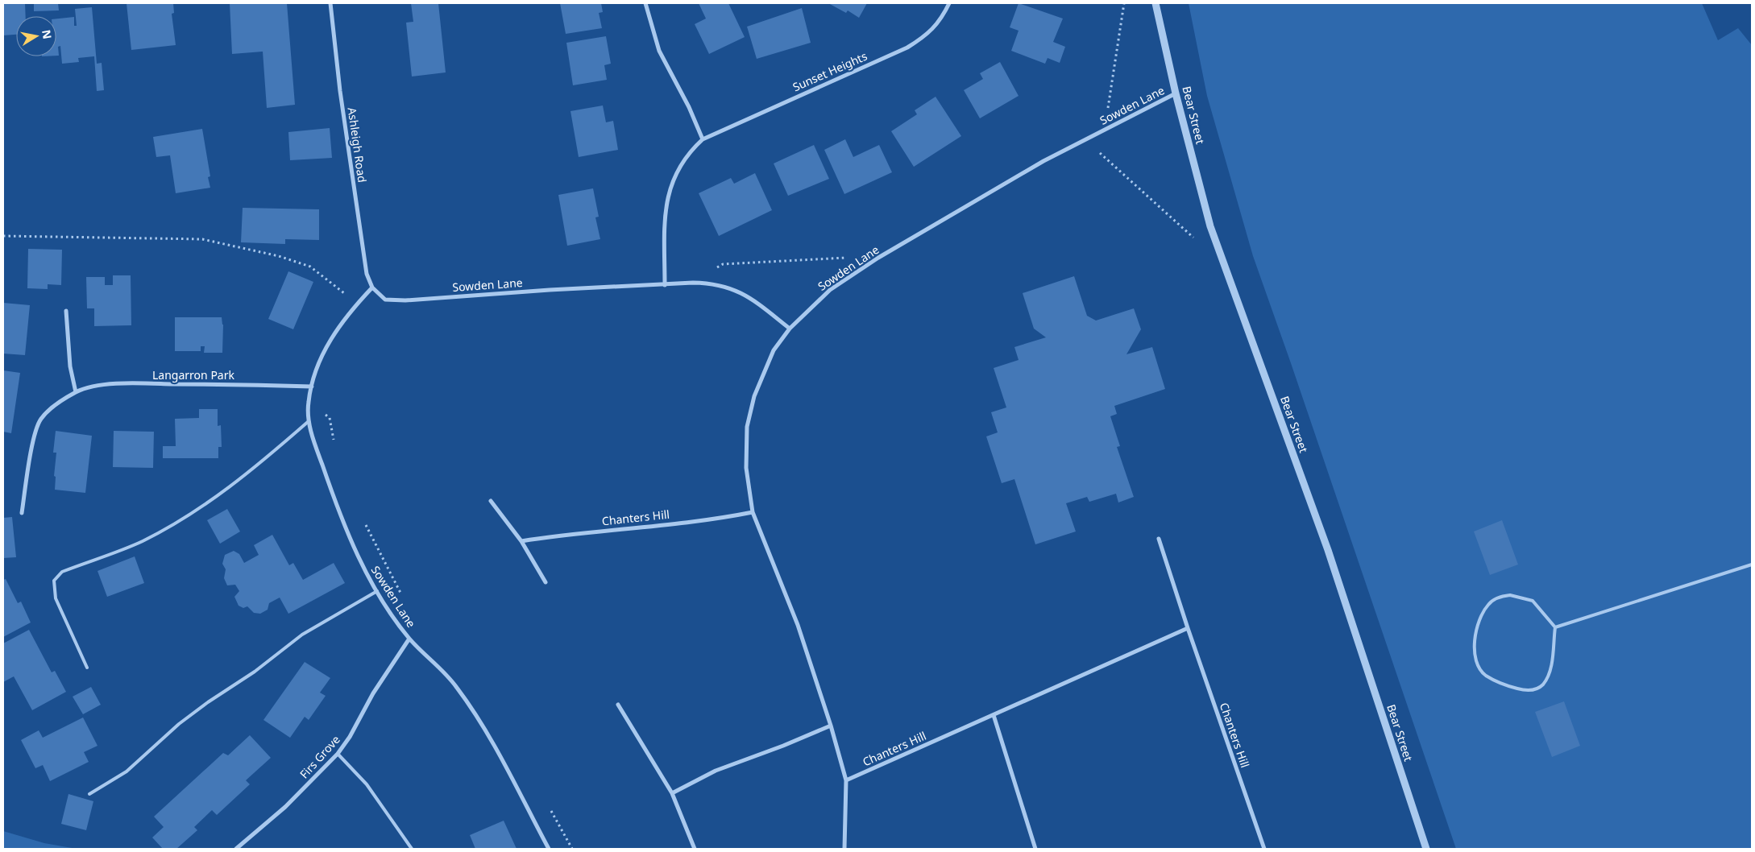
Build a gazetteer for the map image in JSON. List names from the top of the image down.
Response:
{
  "streets": {
    "street": [
      "Sunset Heights",
      "Sowden Lane",
      "Bear Street",
      "Ashleigh Road",
      "Langarron Park",
      "Chanters Hill",
      "Firs Grove"
    ]
  },
  "crossings": [
    ["Sunset Heights", "Sowden Lane"],
    ["Sowden Lane", "Bear Street"],
    ["Sowden Lane", "Ashleigh Road"],
    ["Sowden Lane", "Langarron Park"],
    ["Sowden Lane", "Firs Grove"]
  ],
  "north": "right"
}
